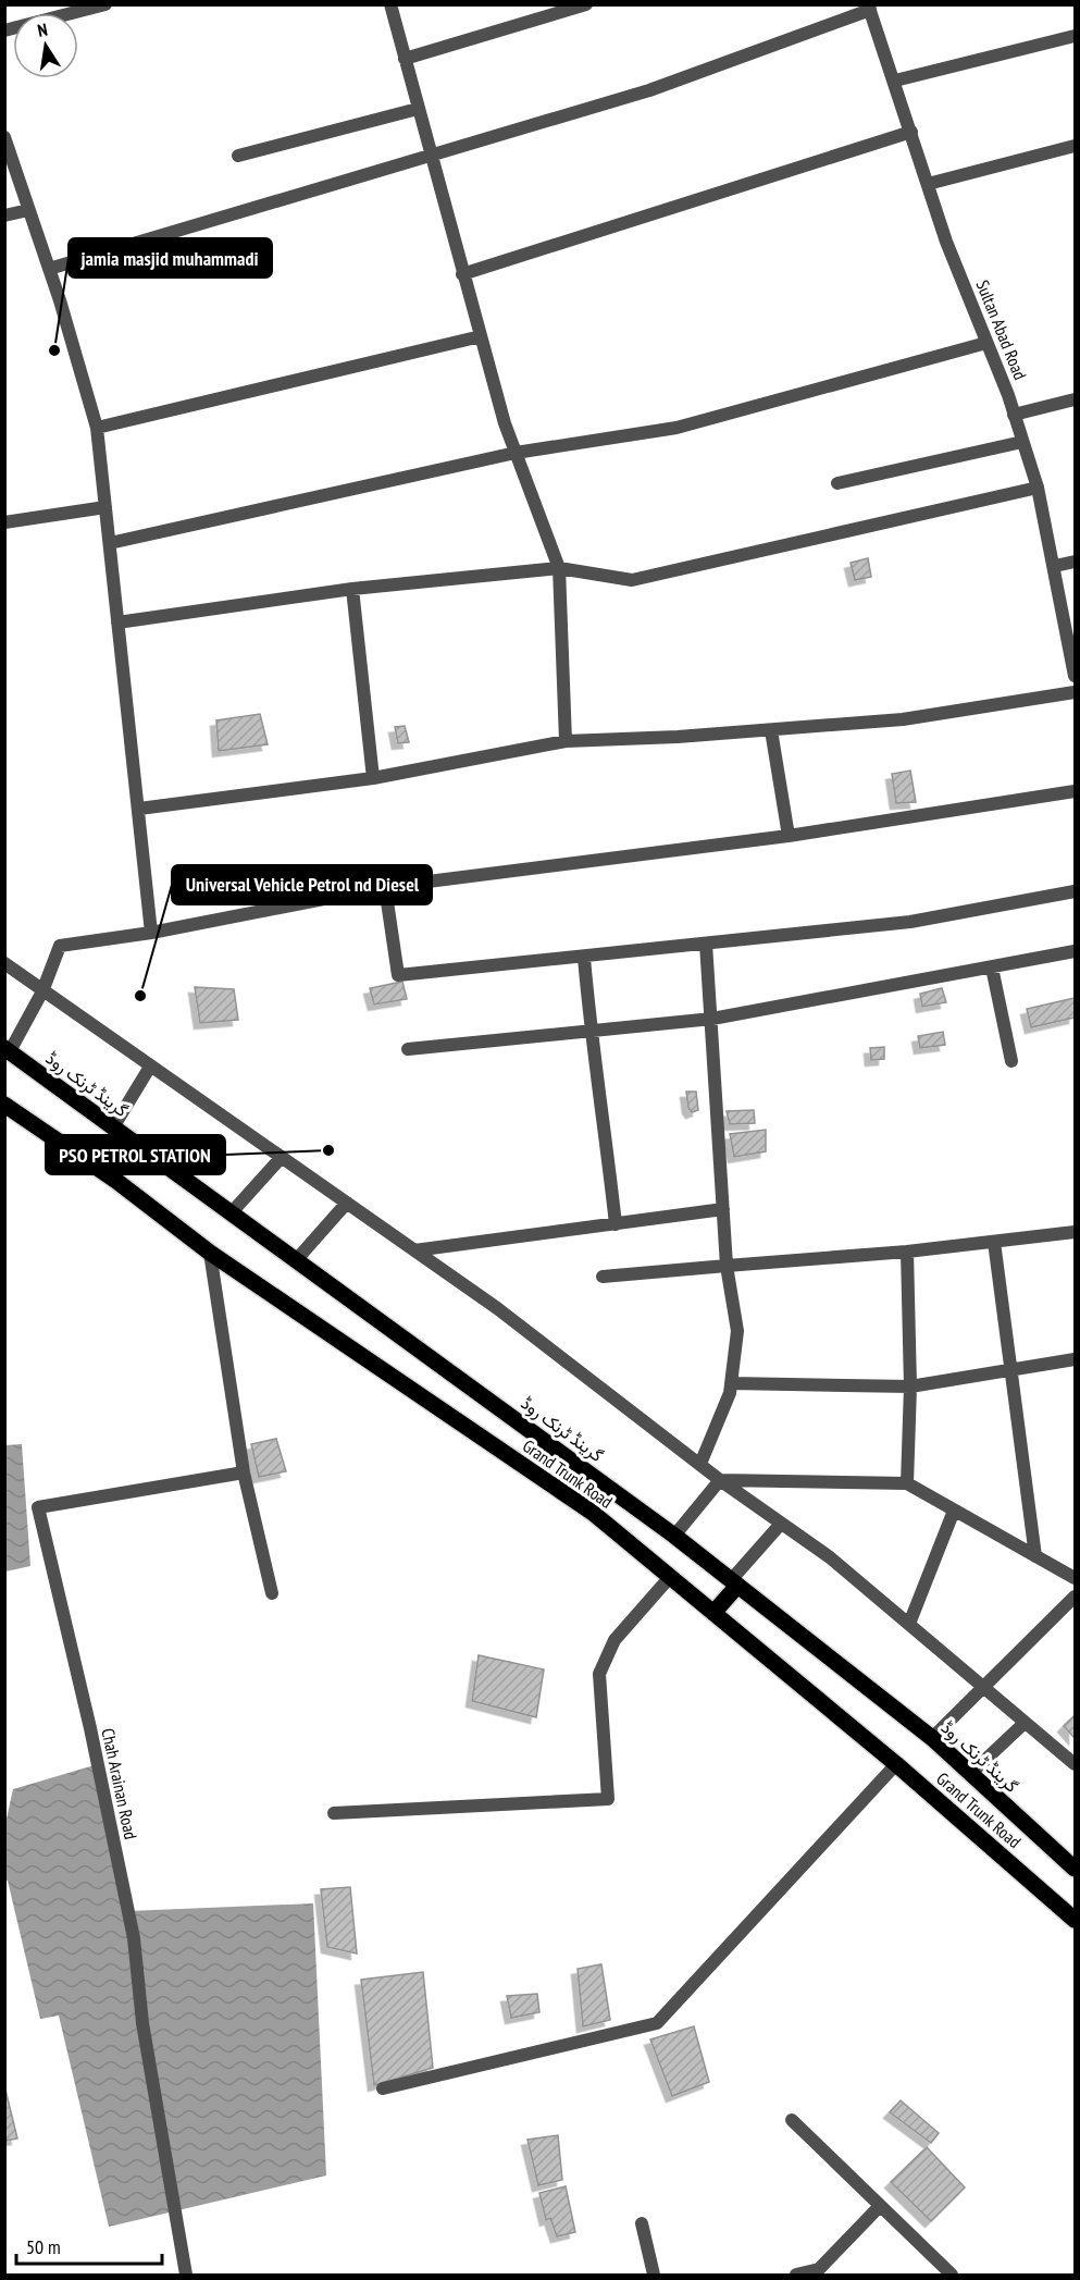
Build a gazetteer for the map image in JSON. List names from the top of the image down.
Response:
{
  "streets": {
    "main road": ["گرینڈ ٹرنک روڈ", "Grand Trunk Road"],
    "street": ["Sultan Abad Road", "Chah Arainan Road"]
  },
  "places": ["jamia masjid muhammadi", "Universal Vehicle Petrol nd Diesel", "PSO PETROL STATION"],
  "scale_bar": "50 m",
  "north": "top"
}
